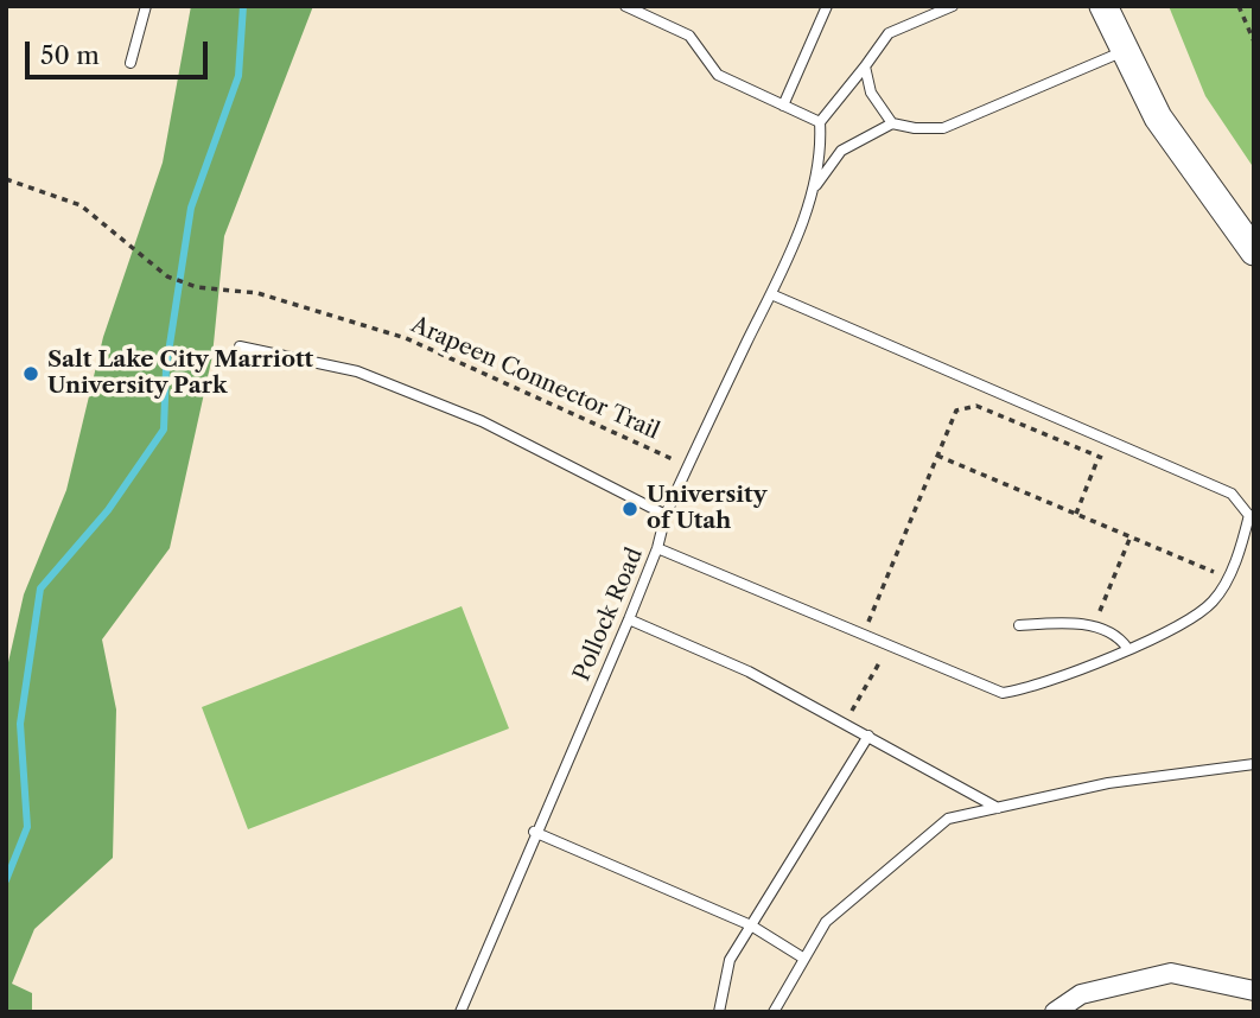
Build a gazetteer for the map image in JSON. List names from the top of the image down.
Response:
{
  "streets": {
    "lane": ["Pollock Road"],
    "path": ["Arapeen Connector Trail"]
  },
  "crossings": [
    ["Arapeen Connector Trail", "Pollock Road"]
  ],
  "places": ["Salt Lake City Marriott University Park", "University of Utah"],
  "scale_bar": "50 m"
}
